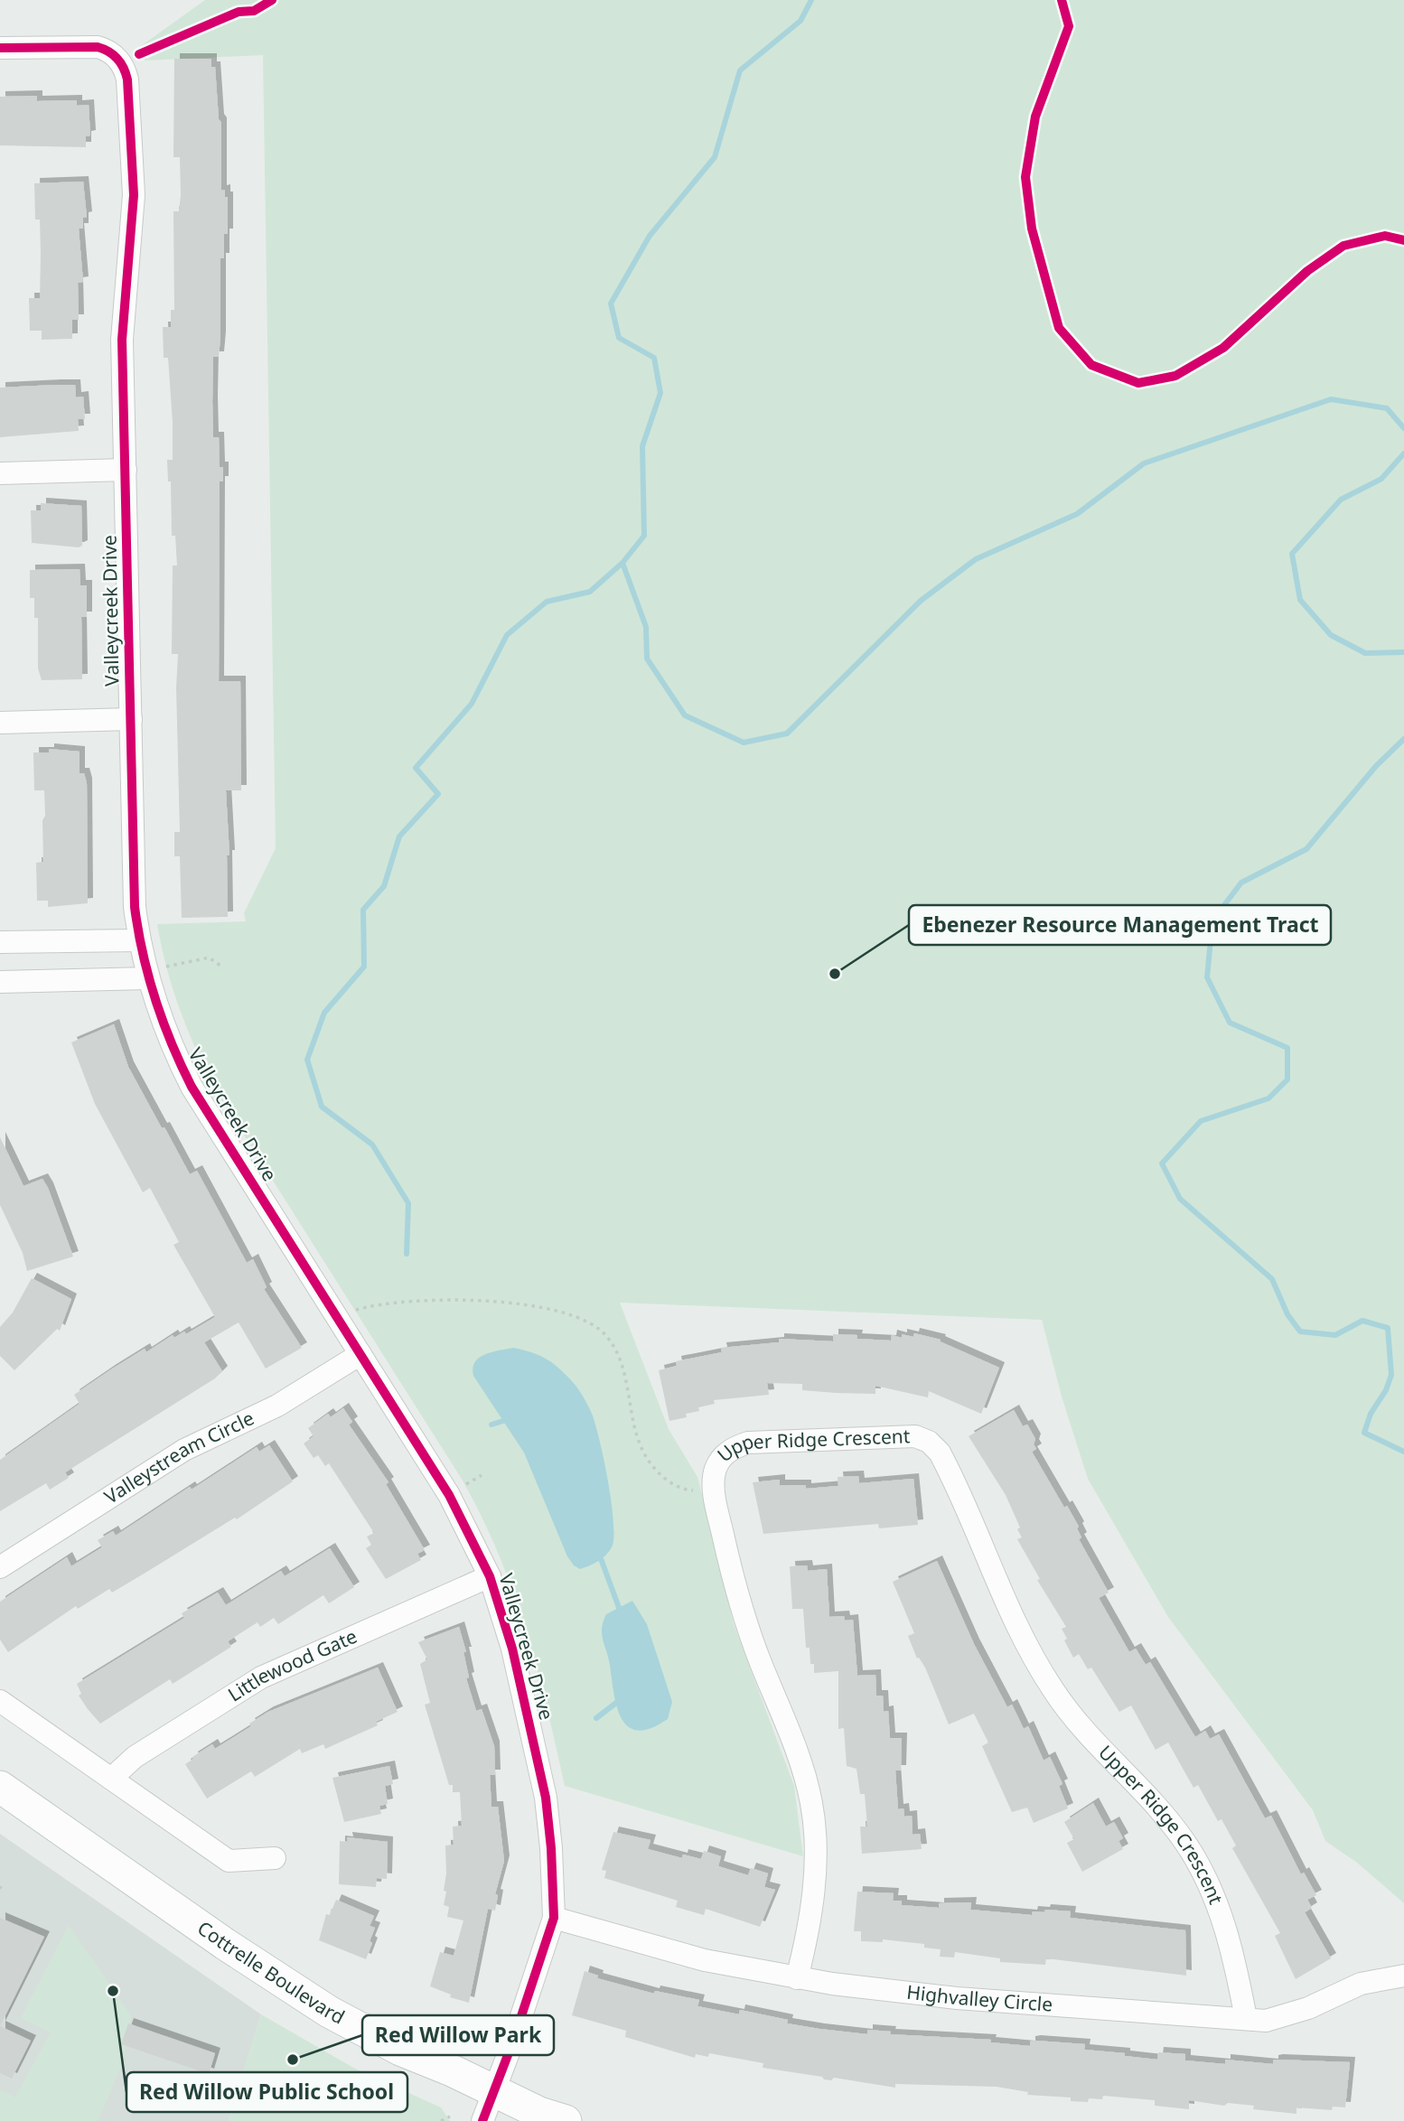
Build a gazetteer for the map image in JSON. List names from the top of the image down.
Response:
{
  "streets": {
    "main road": ["Cottrelle Boulevard"],
    "street": [
      "Valleycreek Drive",
      "Upper Ridge Crescent",
      "Valleystream Circle",
      "Littlewood Gate",
      "Highvalley Circle"
    ]
  },
  "crossings": [
    ["Valleycreek Drive", "Valleystream Circle"],
    ["Valleycreek Drive", "Littlewood Gate"],
    ["Valleycreek Drive", "Cottrelle Boulevard"],
    ["Valleycreek Drive", "Highvalley Circle"],
    ["Upper Ridge Crescent", "Highvalley Circle"]
  ],
  "places": ["Ebenezer Resource Management Tract", "Red Willow Public School", "Red Willow Park"]
}
